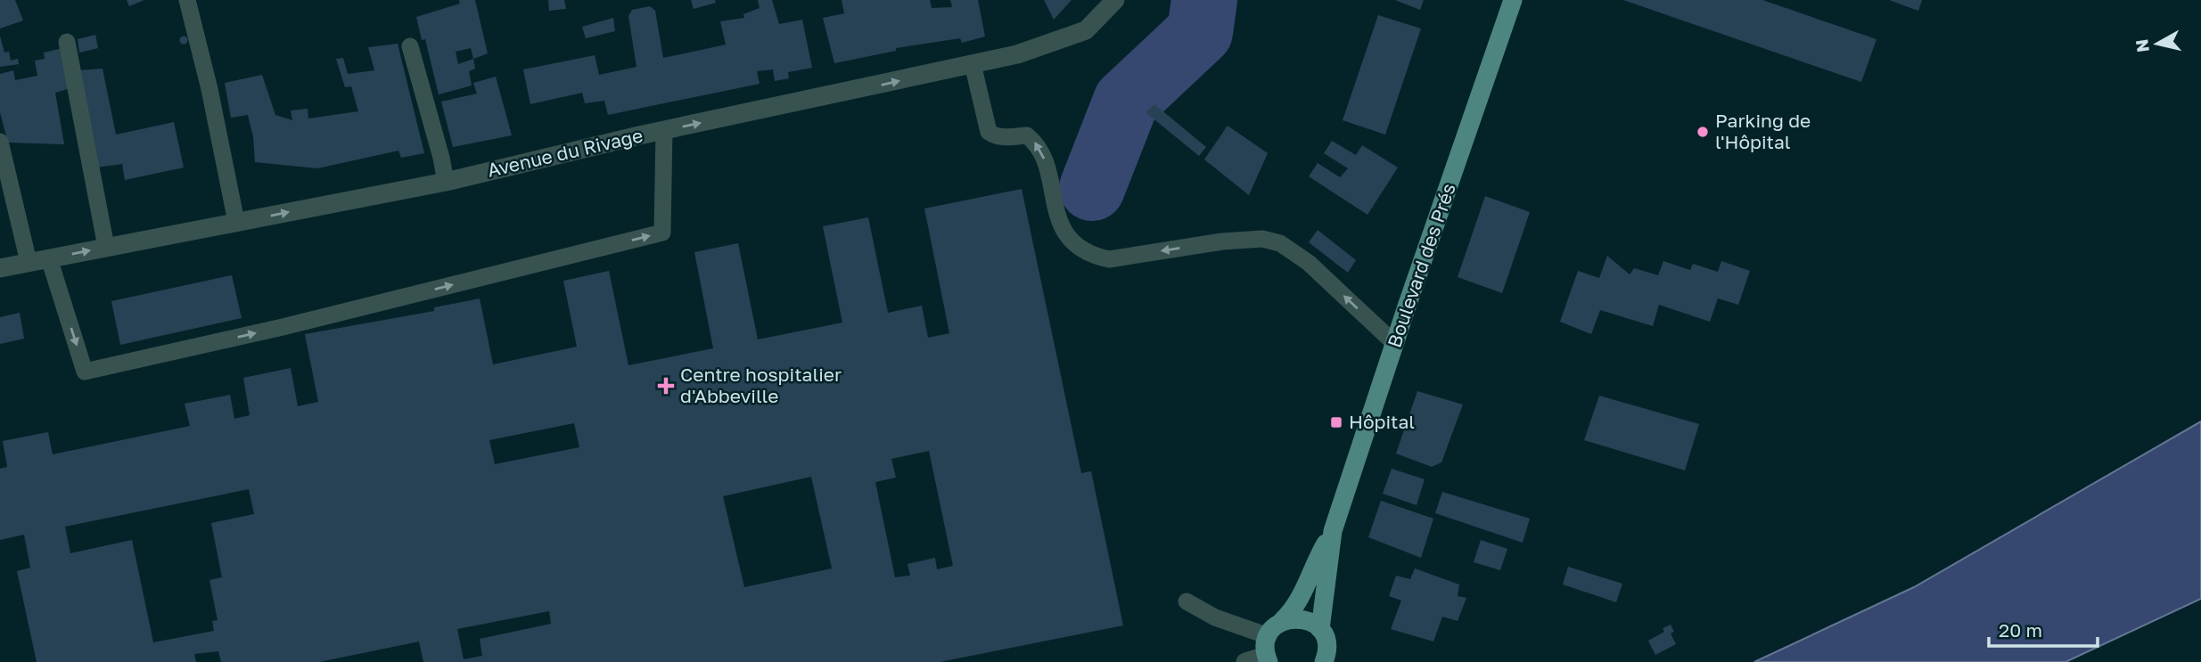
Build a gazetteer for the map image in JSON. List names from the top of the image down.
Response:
{
  "streets": {
    "main road": ["Boulevard des Prés"],
    "street": ["Avenue du Rivage"]
  },
  "one_way": ["Avenue du Rivage"],
  "places": {
    "other": ["Parking de l'Hôpital"],
    "health": ["Centre hospitalier d'Abbeville"],
    "transit": ["Hôpital"]
  },
  "scale_bar": "20 m",
  "north": "left"
}
